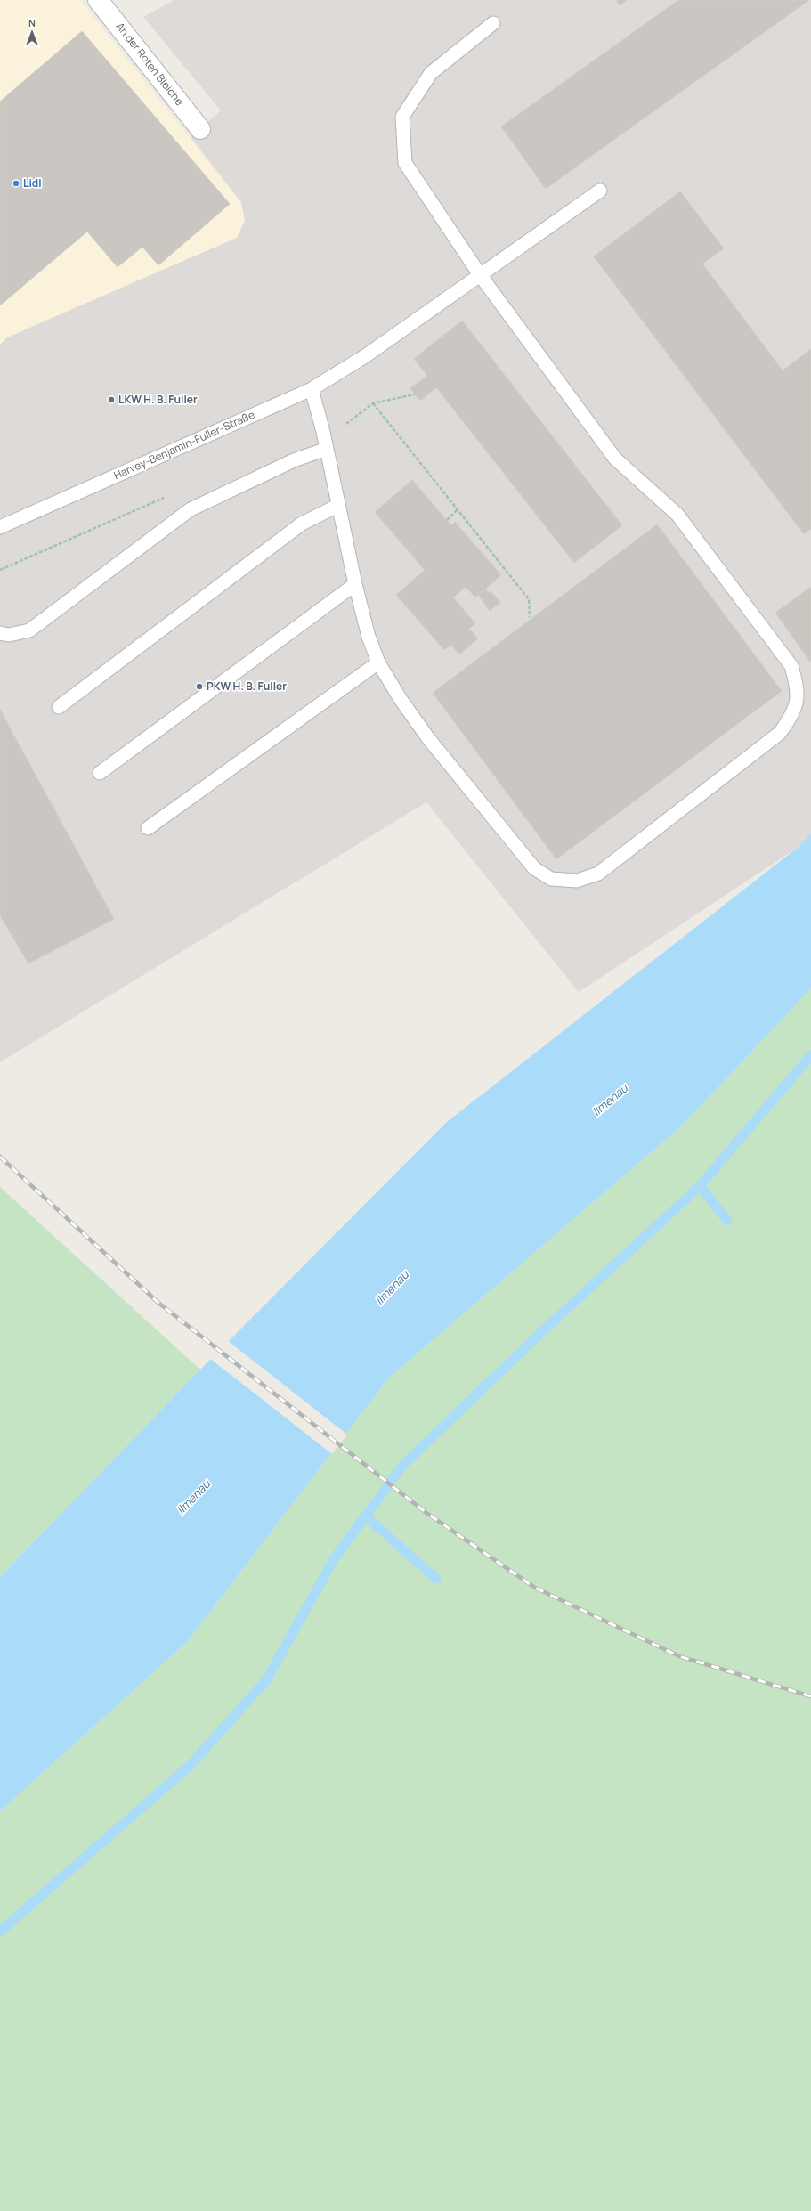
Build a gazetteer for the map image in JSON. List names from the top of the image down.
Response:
{
  "streets": {
    "street": ["An der Roten Bleiche"],
    "lane": ["Harvey-Benjamin-Fuller-Straße"]
  },
  "water": ["Ilmenau"],
  "places": ["Lidl", "LKW H. B. Fuller", "PKW H. B. Fuller"],
  "north": "top"
}
